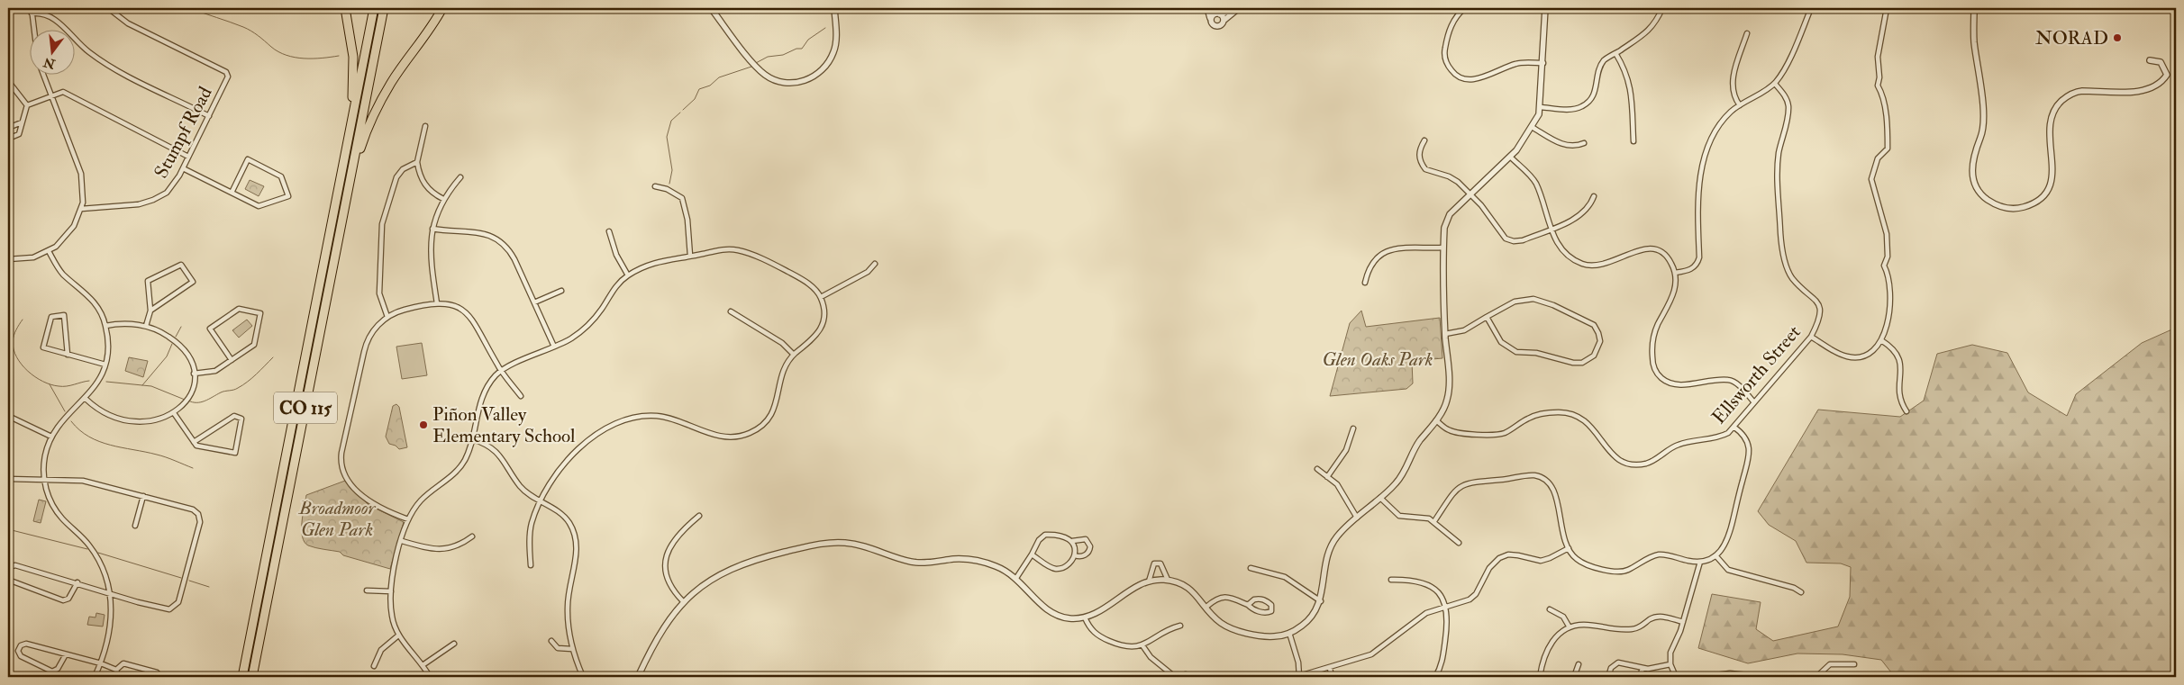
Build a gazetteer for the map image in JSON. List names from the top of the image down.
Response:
{
  "streets": {
    "highway": ["CO 115"],
    "street": ["Stumpf Road", "Ellsworth Street"]
  },
  "parks": ["Glen Oaks Park", "Broadmoor Glen Park"],
  "places": ["NORAD", "Piñon Valley Elementary School"],
  "north": "bottom"
}
